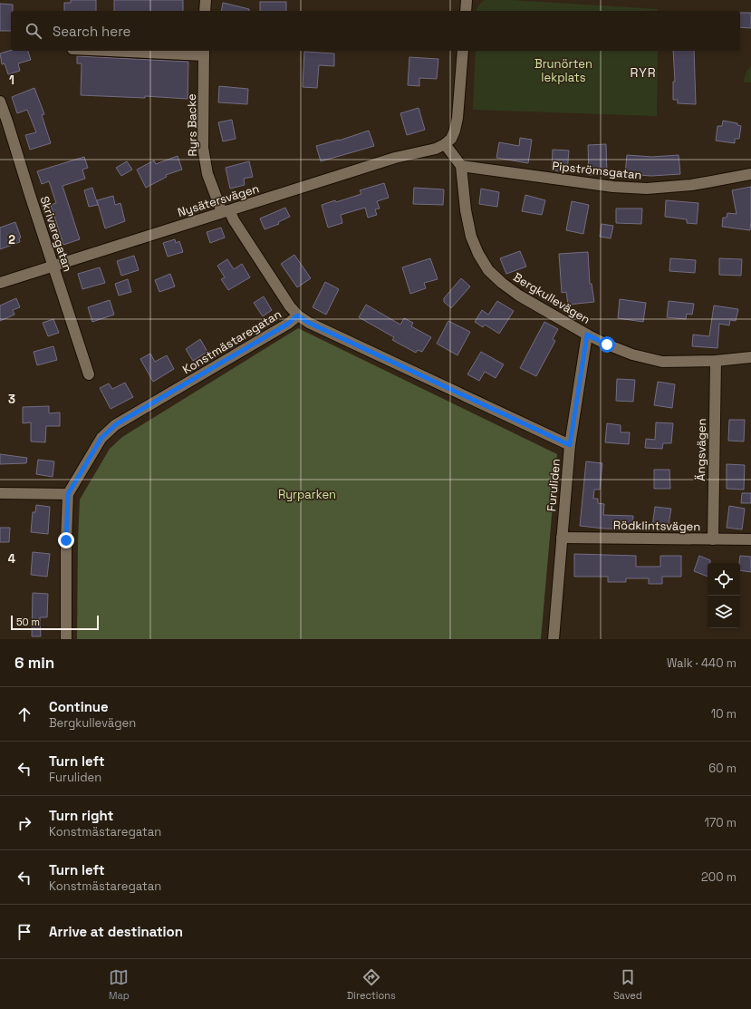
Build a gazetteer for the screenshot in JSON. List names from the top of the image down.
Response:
{
  "streets": {
    "street": [
      "Ryrs Backe",
      "Pipströmsgatan",
      "Nysätersvägen",
      "Skrivaregatan",
      "Bergkullevägen",
      "Konstmästaregatan",
      "Ängsvägen",
      "Furuliden",
      "Rödklintsvägen"
    ]
  },
  "crossings": [
    ["Ryrs Backe", "Nysätersvägen"],
    ["Ryrs Backe", "Konstmästaregatan"],
    ["Pipströmsgatan", "Bergkullevägen"],
    ["Nysätersvägen", "Skrivaregatan"],
    ["Bergkullevägen", "Ängsvägen"],
    ["Bergkullevägen", "Furuliden"],
    ["Konstmästaregatan", "Furuliden"],
    ["Ängsvägen", "Rödklintsvägen"],
    ["Furuliden", "Rödklintsvägen"]
  ],
  "districts": ["RYR"],
  "parks": ["Brunörten lekplats", "Ryrparken"],
  "scale_bar": "50 m",
  "page": {
    "search": "Search here",
    "scale": "50 m",
    "heading": ["6 min", "Walk · 440 m"],
    "list": [
      ["Continue", "Bergkullevägen", "10 m"],
      ["Turn left", "Furuliden", "60 m"],
      ["Turn right", "Konstmästaregatan", "170 m"],
      ["Turn left", "Konstmästaregatan", "200 m"],
      "Arrive at destination"
    ],
    "nav": ["Map", "Directions", "Saved"]
  },
  "grid": {
    "rows": [
      "1",
      "2",
      "3",
      "4"
    ]
  }
}
